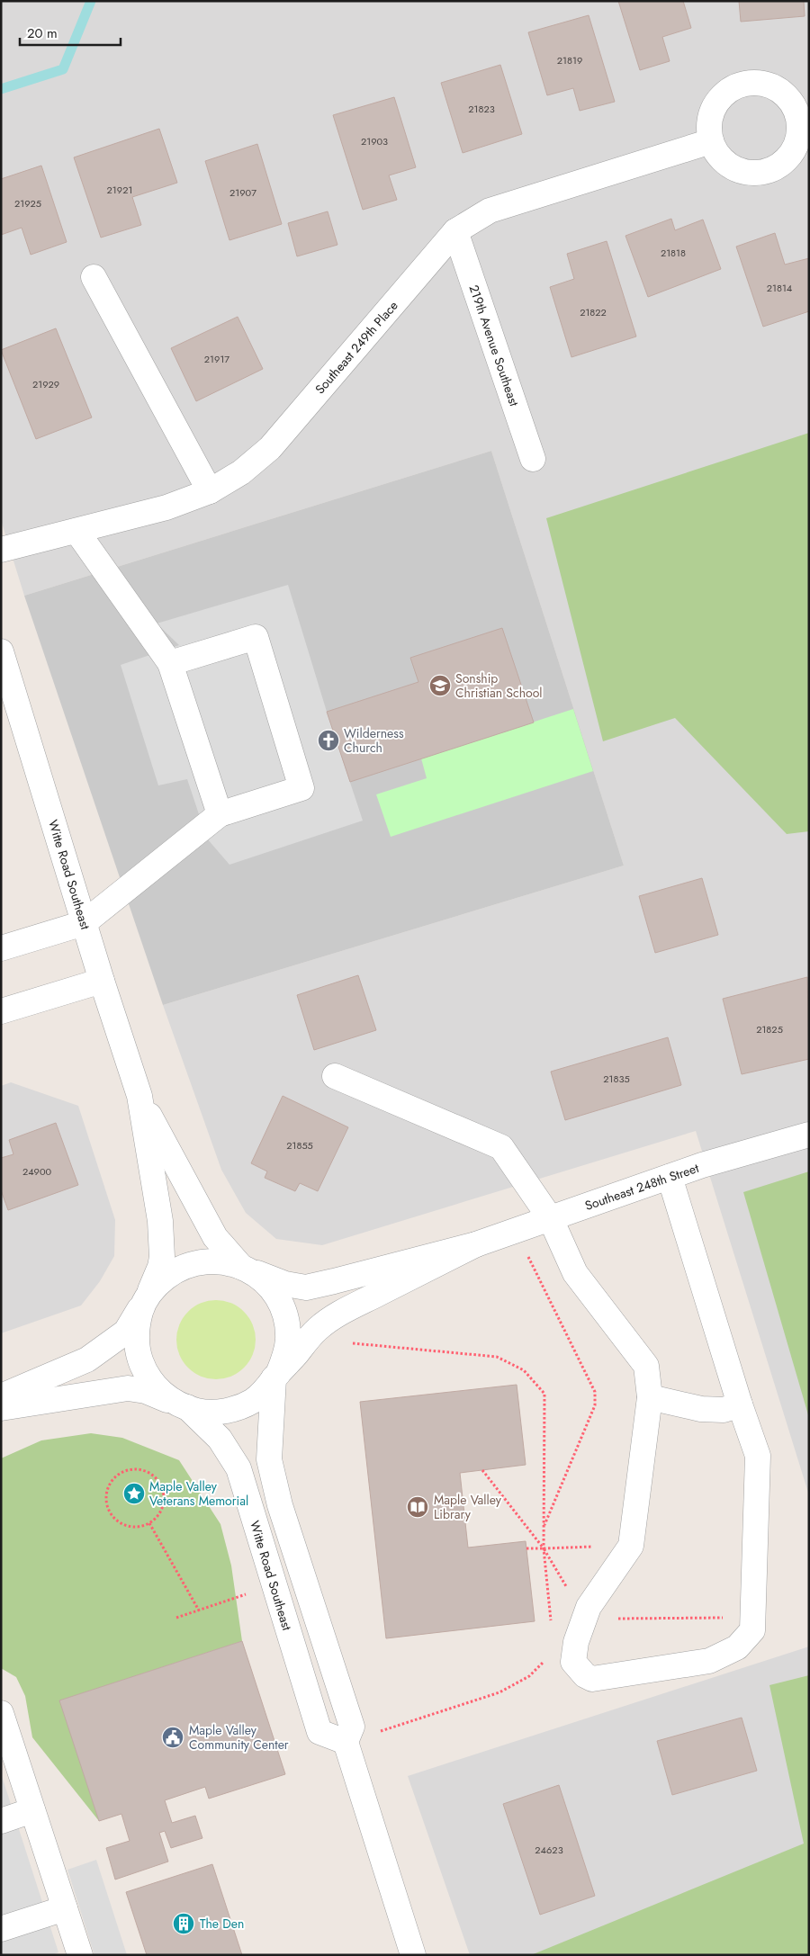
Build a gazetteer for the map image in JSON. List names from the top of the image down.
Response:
{
  "streets": {
    "street": [
      "219th Avenue Southeast",
      "Southeast 249th Place",
      "Witte Road Southeast",
      "Southeast 248th Street"
    ]
  },
  "crossings": [
    ["219th Avenue Southeast", "Southeast 249th Place"],
    ["Witte Road Southeast", "Southeast 248th Street"]
  ],
  "places": {
    "school or university": ["Sonship Christian School"],
    "church": ["Wilderness Church"],
    "place": ["Maple Valley Veterans Memorial"],
    "library": ["Maple Valley Library"],
    "public building": ["Maple Valley Community Center"],
    "building": ["The Den"]
  },
  "house_numbers": [
    "21819",
    "21823",
    "21903",
    "21921",
    "21907",
    "21925",
    "21818",
    "21814",
    "21822",
    "21917",
    "21929",
    "21825",
    "21835",
    "21855",
    "24900",
    "24623"
  ],
  "scale_bar": "20 m"
}
